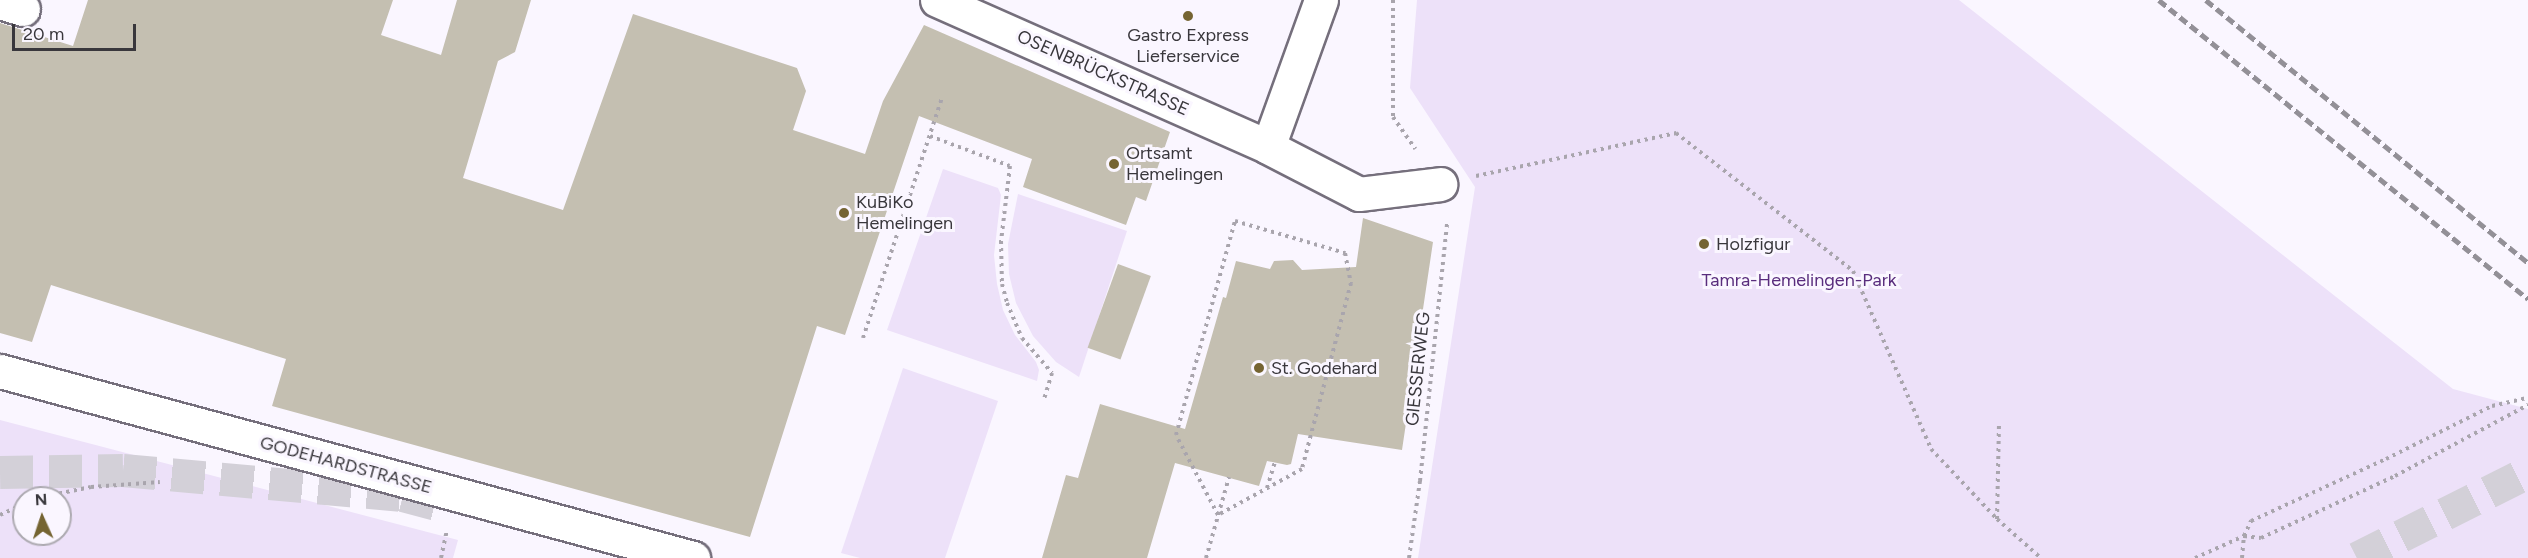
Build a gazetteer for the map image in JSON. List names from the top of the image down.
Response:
{
  "streets": {
    "street": ["OSENBRÜCKSTRASSE", "GODEHARDSTRASSE"],
    "path": ["GIESSERWEG"]
  },
  "crossings": [
    ["OSENBRÜCKSTRASSE", "GIESSERWEG"]
  ],
  "parks": ["Tamra-Hemelingen-Park"],
  "places": [
    "Gastro Express Lieferservice",
    "Ortsamt Hemelingen",
    "KuBiKo Hemelingen",
    "Holzfigur",
    "St. Godehard"
  ],
  "scale_bar": "20 m",
  "north": "top"
}
